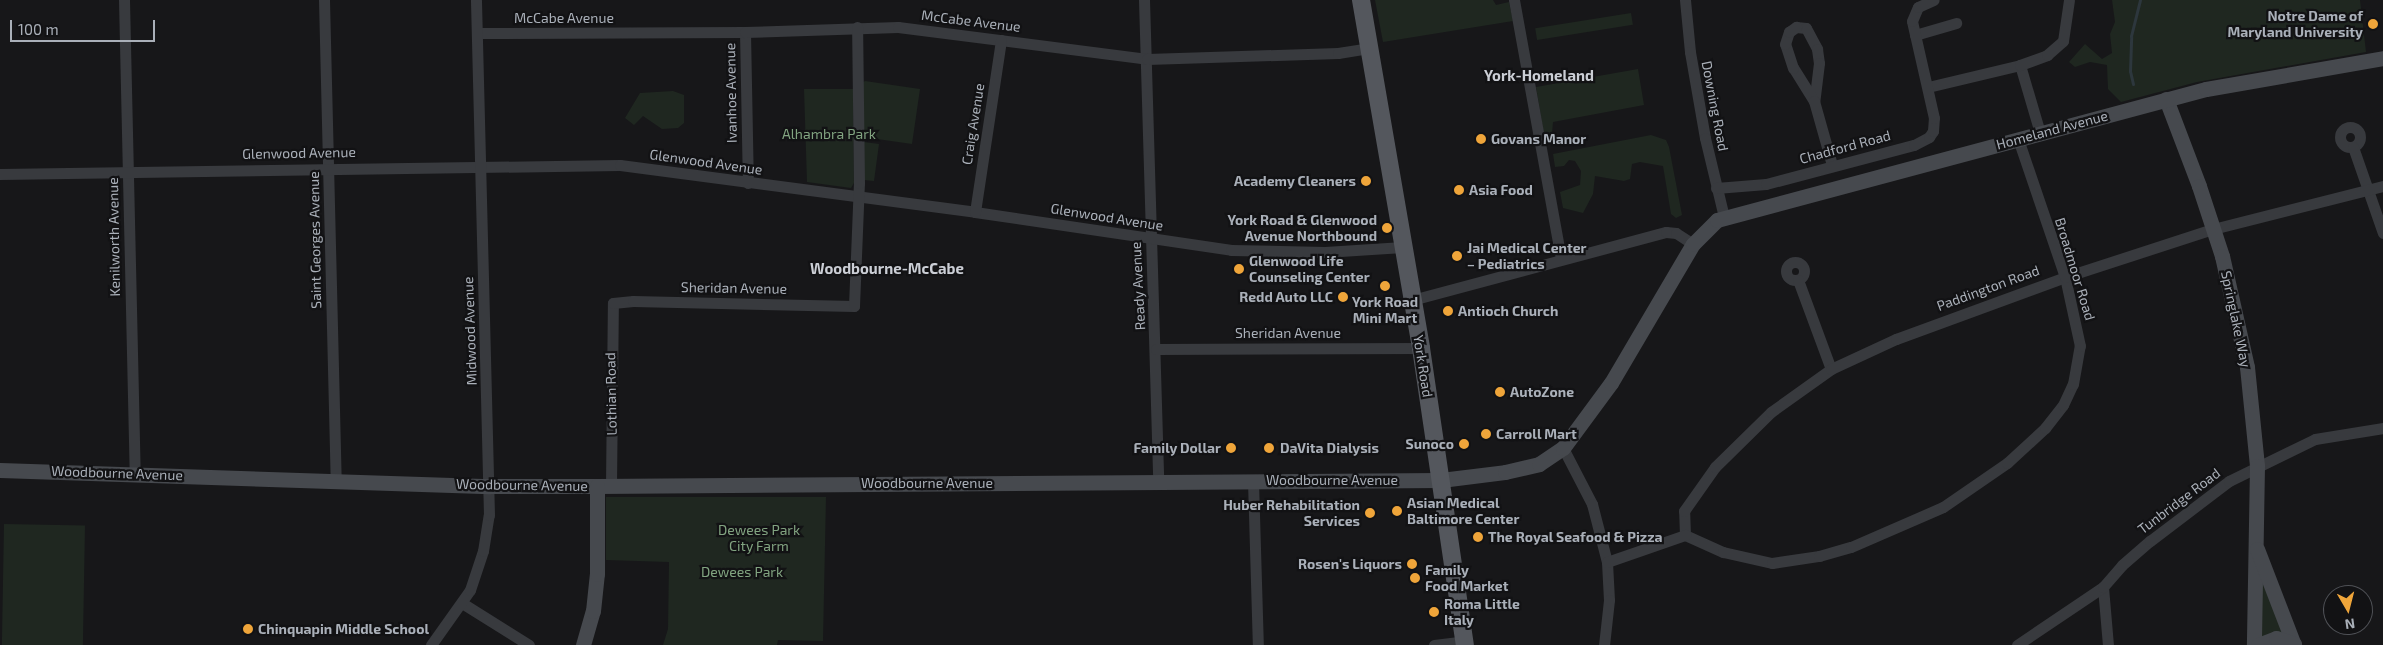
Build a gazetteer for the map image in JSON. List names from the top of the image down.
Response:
{
  "streets": {
    "main road": ["York Road"],
    "street": [
      "McCabe Avenue",
      "Ivanhoe Avenue",
      "Downing Road",
      "Craig Avenue",
      "Homeland Avenue",
      "Chadford Road",
      "Glenwood Avenue",
      "Kenilworth Avenue",
      "Saint Georges Avenue",
      "Broadmoor Road",
      "Ready Avenue",
      "Sheridan Avenue",
      "Paddington Road",
      "Springlake Way",
      "Midwood Avenue",
      "Lothian Road",
      "Woodbourne Avenue",
      "Tunbridge Road"
    ]
  },
  "crossings": [
    ["McCabe Avenue", "Ivanhoe Avenue"],
    ["McCabe Avenue", "Craig Avenue"],
    ["McCabe Avenue", "Ready Avenue"],
    ["McCabe Avenue", "Midwood Avenue"],
    ["McCabe Avenue", "York Road"],
    ["Ivanhoe Avenue", "Glenwood Avenue"],
    ["Downing Road", "Homeland Avenue"],
    ["Downing Road", "Chadford Road"],
    ["Downing Road", "Woodbourne Avenue"],
    ["Craig Avenue", "Glenwood Avenue"],
    ["Homeland Avenue", "Broadmoor Road"],
    ["Homeland Avenue", "Springlake Way"],
    ["Homeland Avenue", "Woodbourne Avenue"],
    ["Glenwood Avenue", "Kenilworth Avenue"],
    ["Glenwood Avenue", "Saint Georges Avenue"],
    ["Glenwood Avenue", "Ready Avenue"],
    ["Glenwood Avenue", "Sheridan Avenue"],
    ["Glenwood Avenue", "Midwood Avenue"],
    ["Glenwood Avenue", "York Road"],
    ["Kenilworth Avenue", "Woodbourne Avenue"],
    ["Saint Georges Avenue", "Woodbourne Avenue"],
    ["Broadmoor Road", "Paddington Road"],
    ["Ready Avenue", "Sheridan Avenue"],
    ["Ready Avenue", "Woodbourne Avenue"],
    ["Sheridan Avenue", "York Road"],
    ["Sheridan Avenue", "Lothian Road"],
    ["Paddington Road", "Springlake Way"],
    ["Springlake Way", "Tunbridge Road"],
    ["Midwood Avenue", "Woodbourne Avenue"],
    ["York Road", "Woodbourne Avenue"],
    ["Lothian Road", "Woodbourne Avenue"]
  ],
  "districts": ["York-Homeland", "Woodbourne-McCabe"],
  "parks": ["Alhambra Park", "Dewees Park City Farm", "Dewees Park"],
  "places": [
    "Notre Dame of Maryland University",
    "Govans Manor",
    "Academy Cleaners",
    "Asia Food",
    "York Road & Glenwood Avenue Northbound",
    "Jai Medical Center – Pediatrics",
    "Glenwood Life Counseling Center",
    "York Road Mini Mart",
    "Redd Auto LLC",
    "Antioch Church",
    "AutoZone",
    "Carroll Mart",
    "Sunoco",
    "Family Dollar",
    "DaVita Dialysis",
    "Asian Medical Baltimore Center",
    "Huber Rehabilitation Services",
    "The Royal Seafood & Pizza",
    "Rosen's Liquors",
    "Family Food Market",
    "Roma Little Italy",
    "Chinquapin Middle School"
  ],
  "scale_bar": "100 m",
  "north": "bottom"
}
